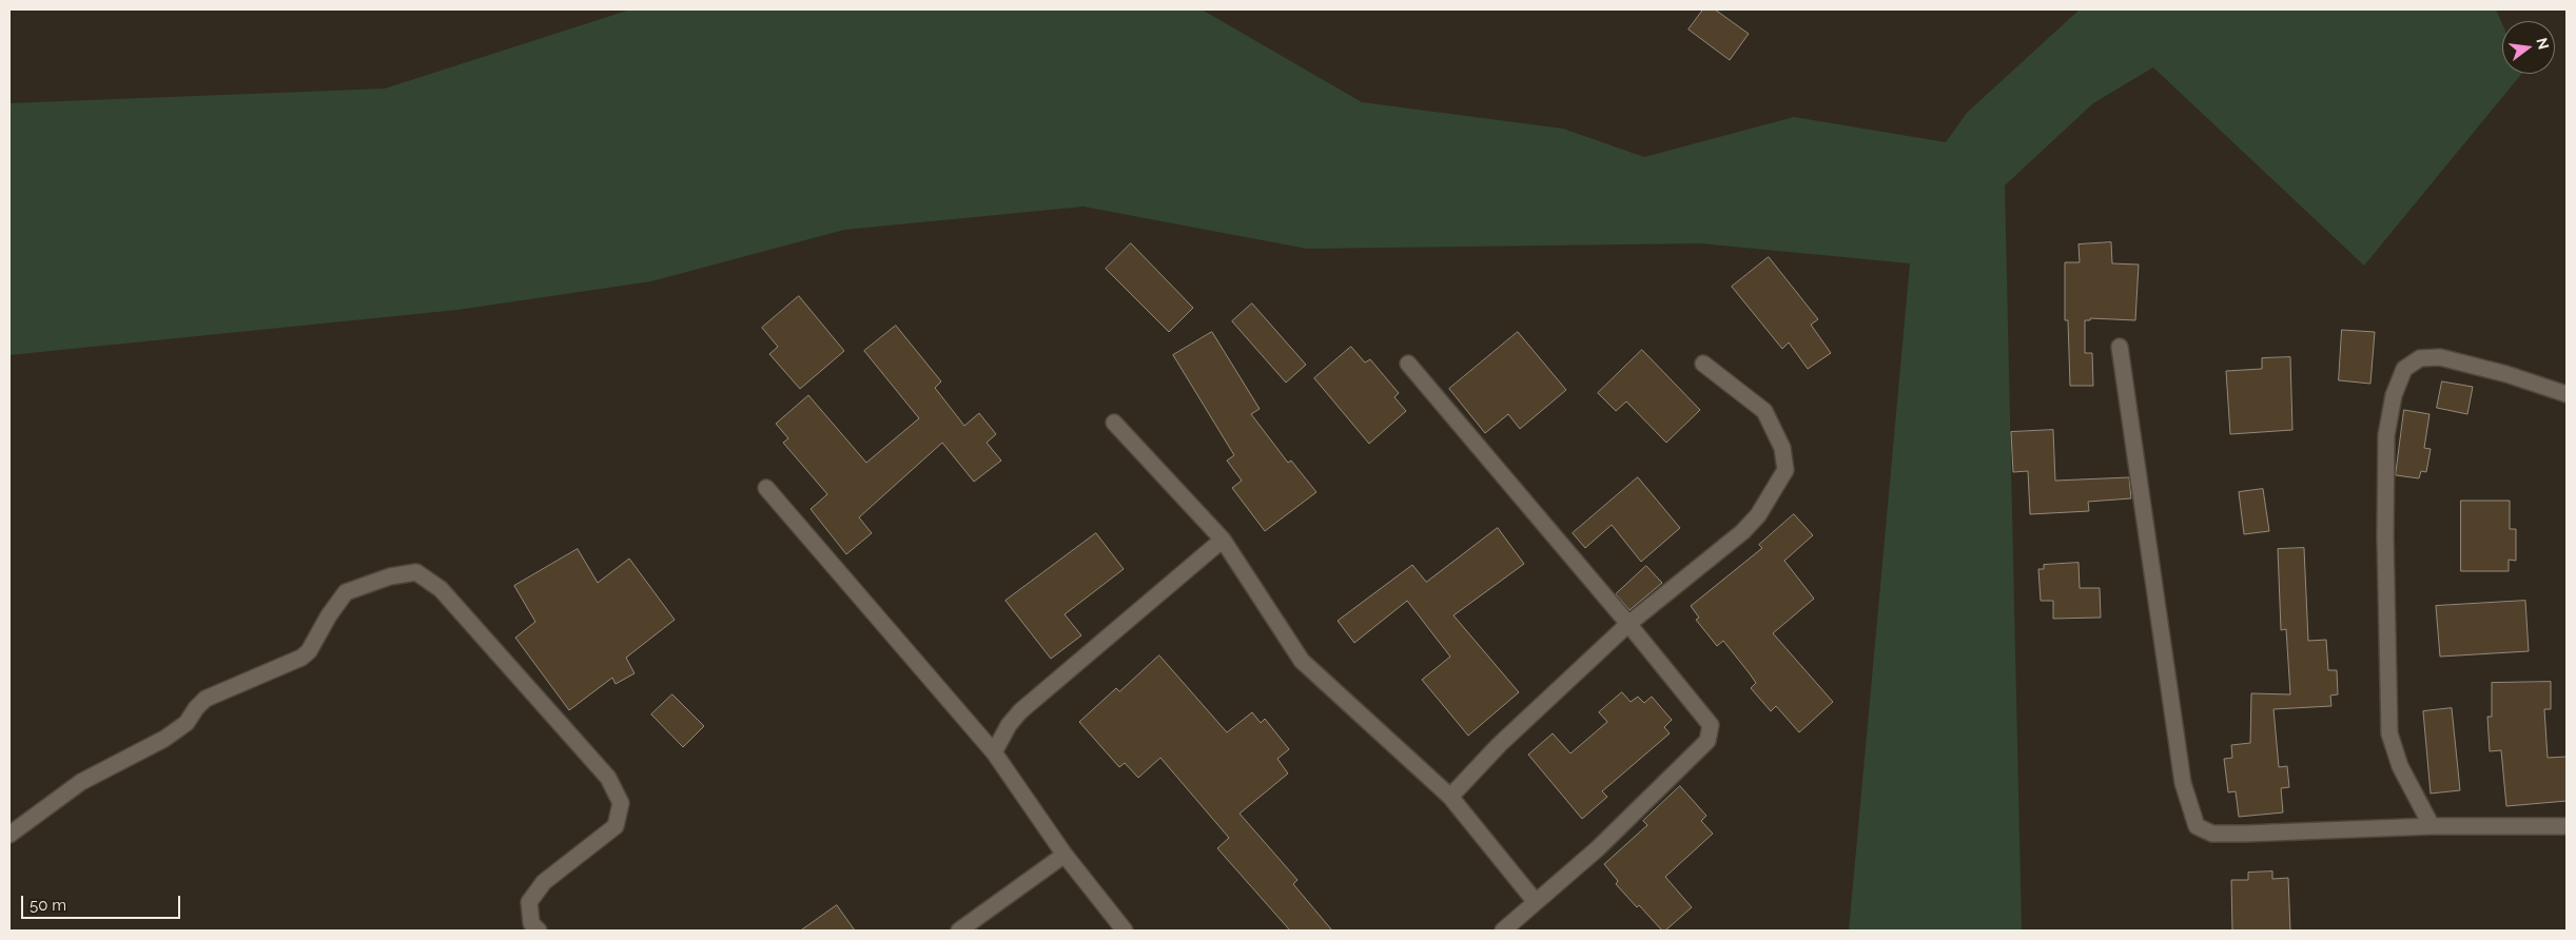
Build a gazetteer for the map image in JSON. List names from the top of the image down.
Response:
{
  "scale_bar": "50 m",
  "north": "right"
}
